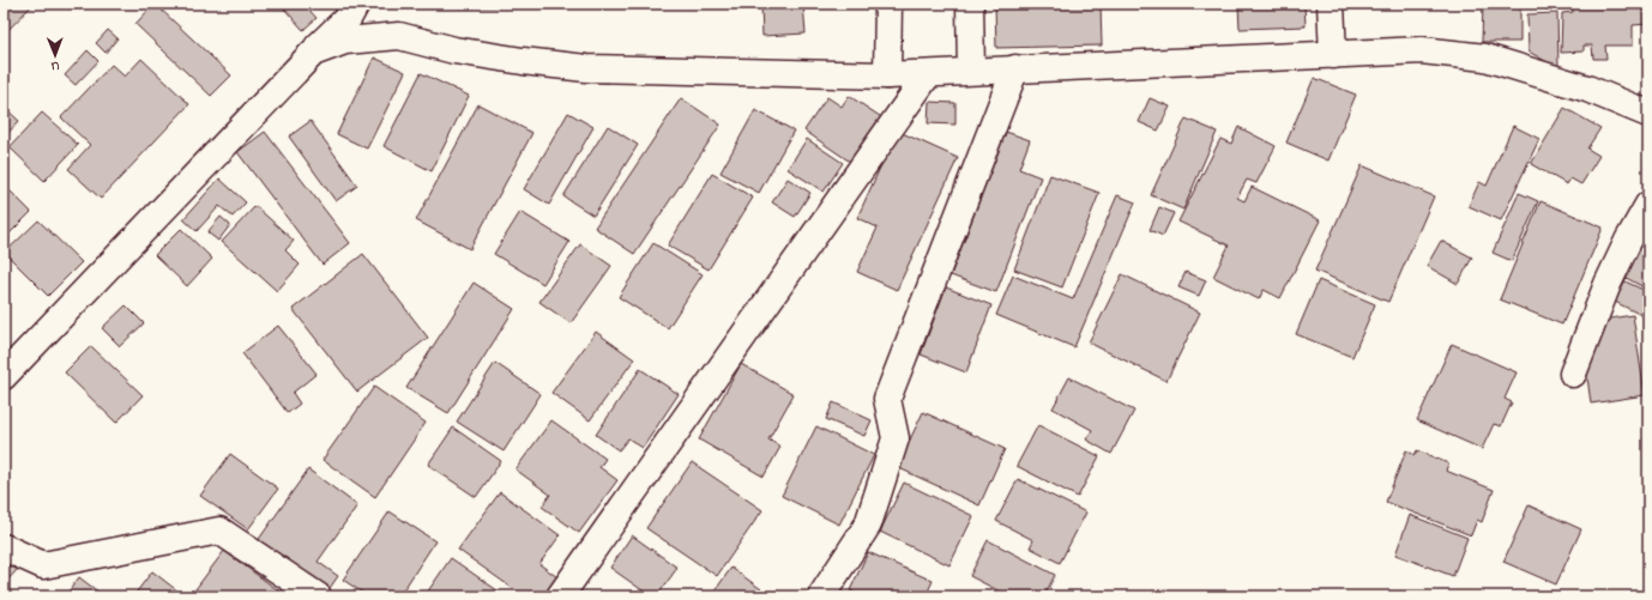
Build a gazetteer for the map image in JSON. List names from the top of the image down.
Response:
{
  "north": "bottom"
}
